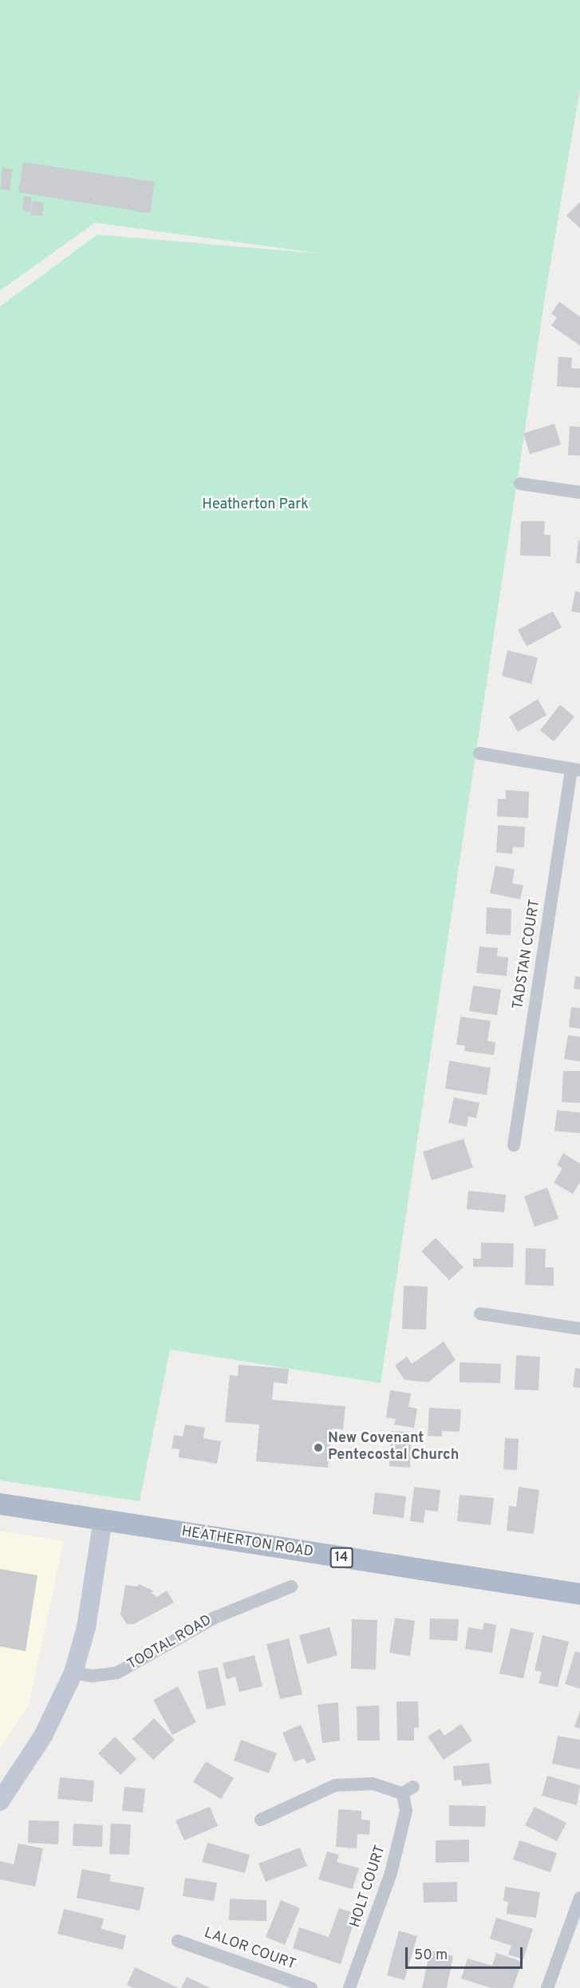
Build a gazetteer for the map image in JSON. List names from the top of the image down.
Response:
{
  "streets": {
    "main road": ["HEATHERTON ROAD", "14"],
    "street": [
      "TADSTAN COURT",
      "TOOTAL ROAD",
      "HOLT COURT",
      "LALOR COURT"
    ]
  },
  "parks": ["Heatherton Park"],
  "places": ["New Covenant Pentecostal Church"],
  "scale_bar": "50 m"
}
